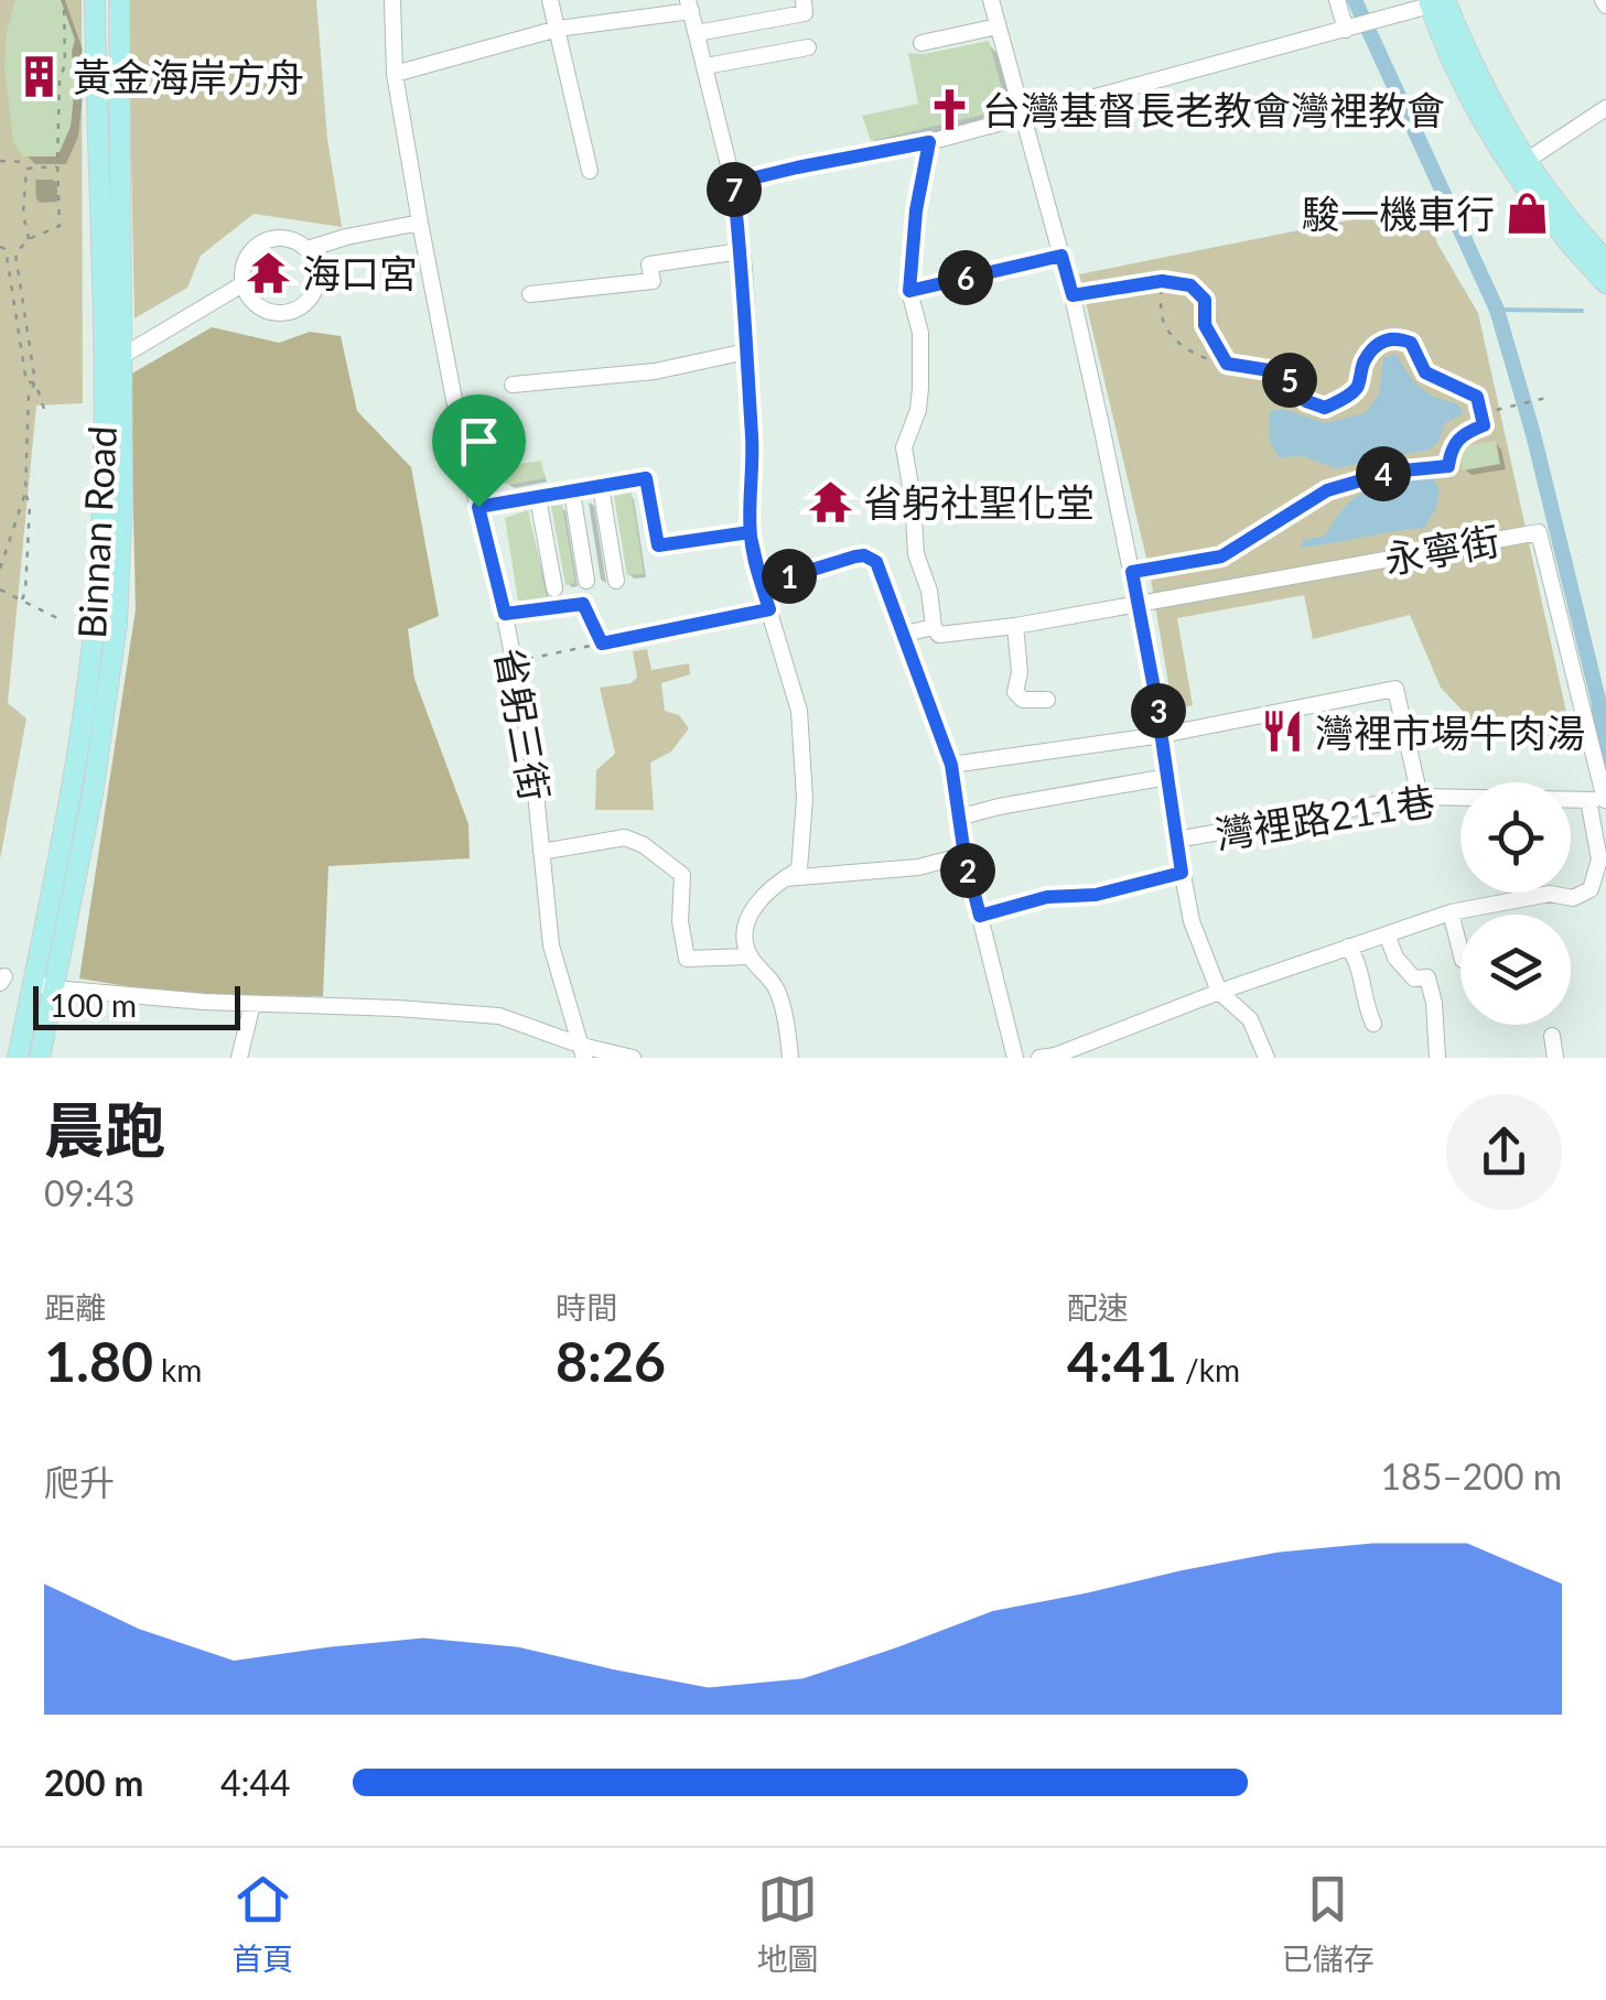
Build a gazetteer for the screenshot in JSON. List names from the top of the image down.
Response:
{
  "streets": {
    "main road": ["Binnan Road"],
    "street": ["永寧街", "省躬三街", "灣裡路211巷"]
  },
  "crossings": [
    ["永寧街", "灣裡路211巷"]
  ],
  "places": {
    "building": ["黃金海岸方舟"],
    "church": ["台灣基督長老教會灣裡教會"],
    "shop": ["駿一機車行"],
    "temple": ["海口宮", "省躬社聖化堂"],
    "restaurant": ["灣裡市場牛肉湯"]
  },
  "scale_bar": "100 m",
  "page": {
    "pins": [
      "7",
      "6",
      "5",
      "4",
      "1",
      "3",
      "2"
    ],
    "scale": "100 m",
    "heading": ["晨跑", "09:43"],
    "stats": [
      ["距離", "1.80 km"],
      ["時間", "8:26"],
      ["配速", "4:41 /km"]
    ],
    "chart": ["爬升", "185–200 m"],
    "list": [
      {
        "name": "200 m",
        "note": "4:44"
      }
    ],
    "tabs": ["首頁", "地圖", "已儲存"]
  }
}
